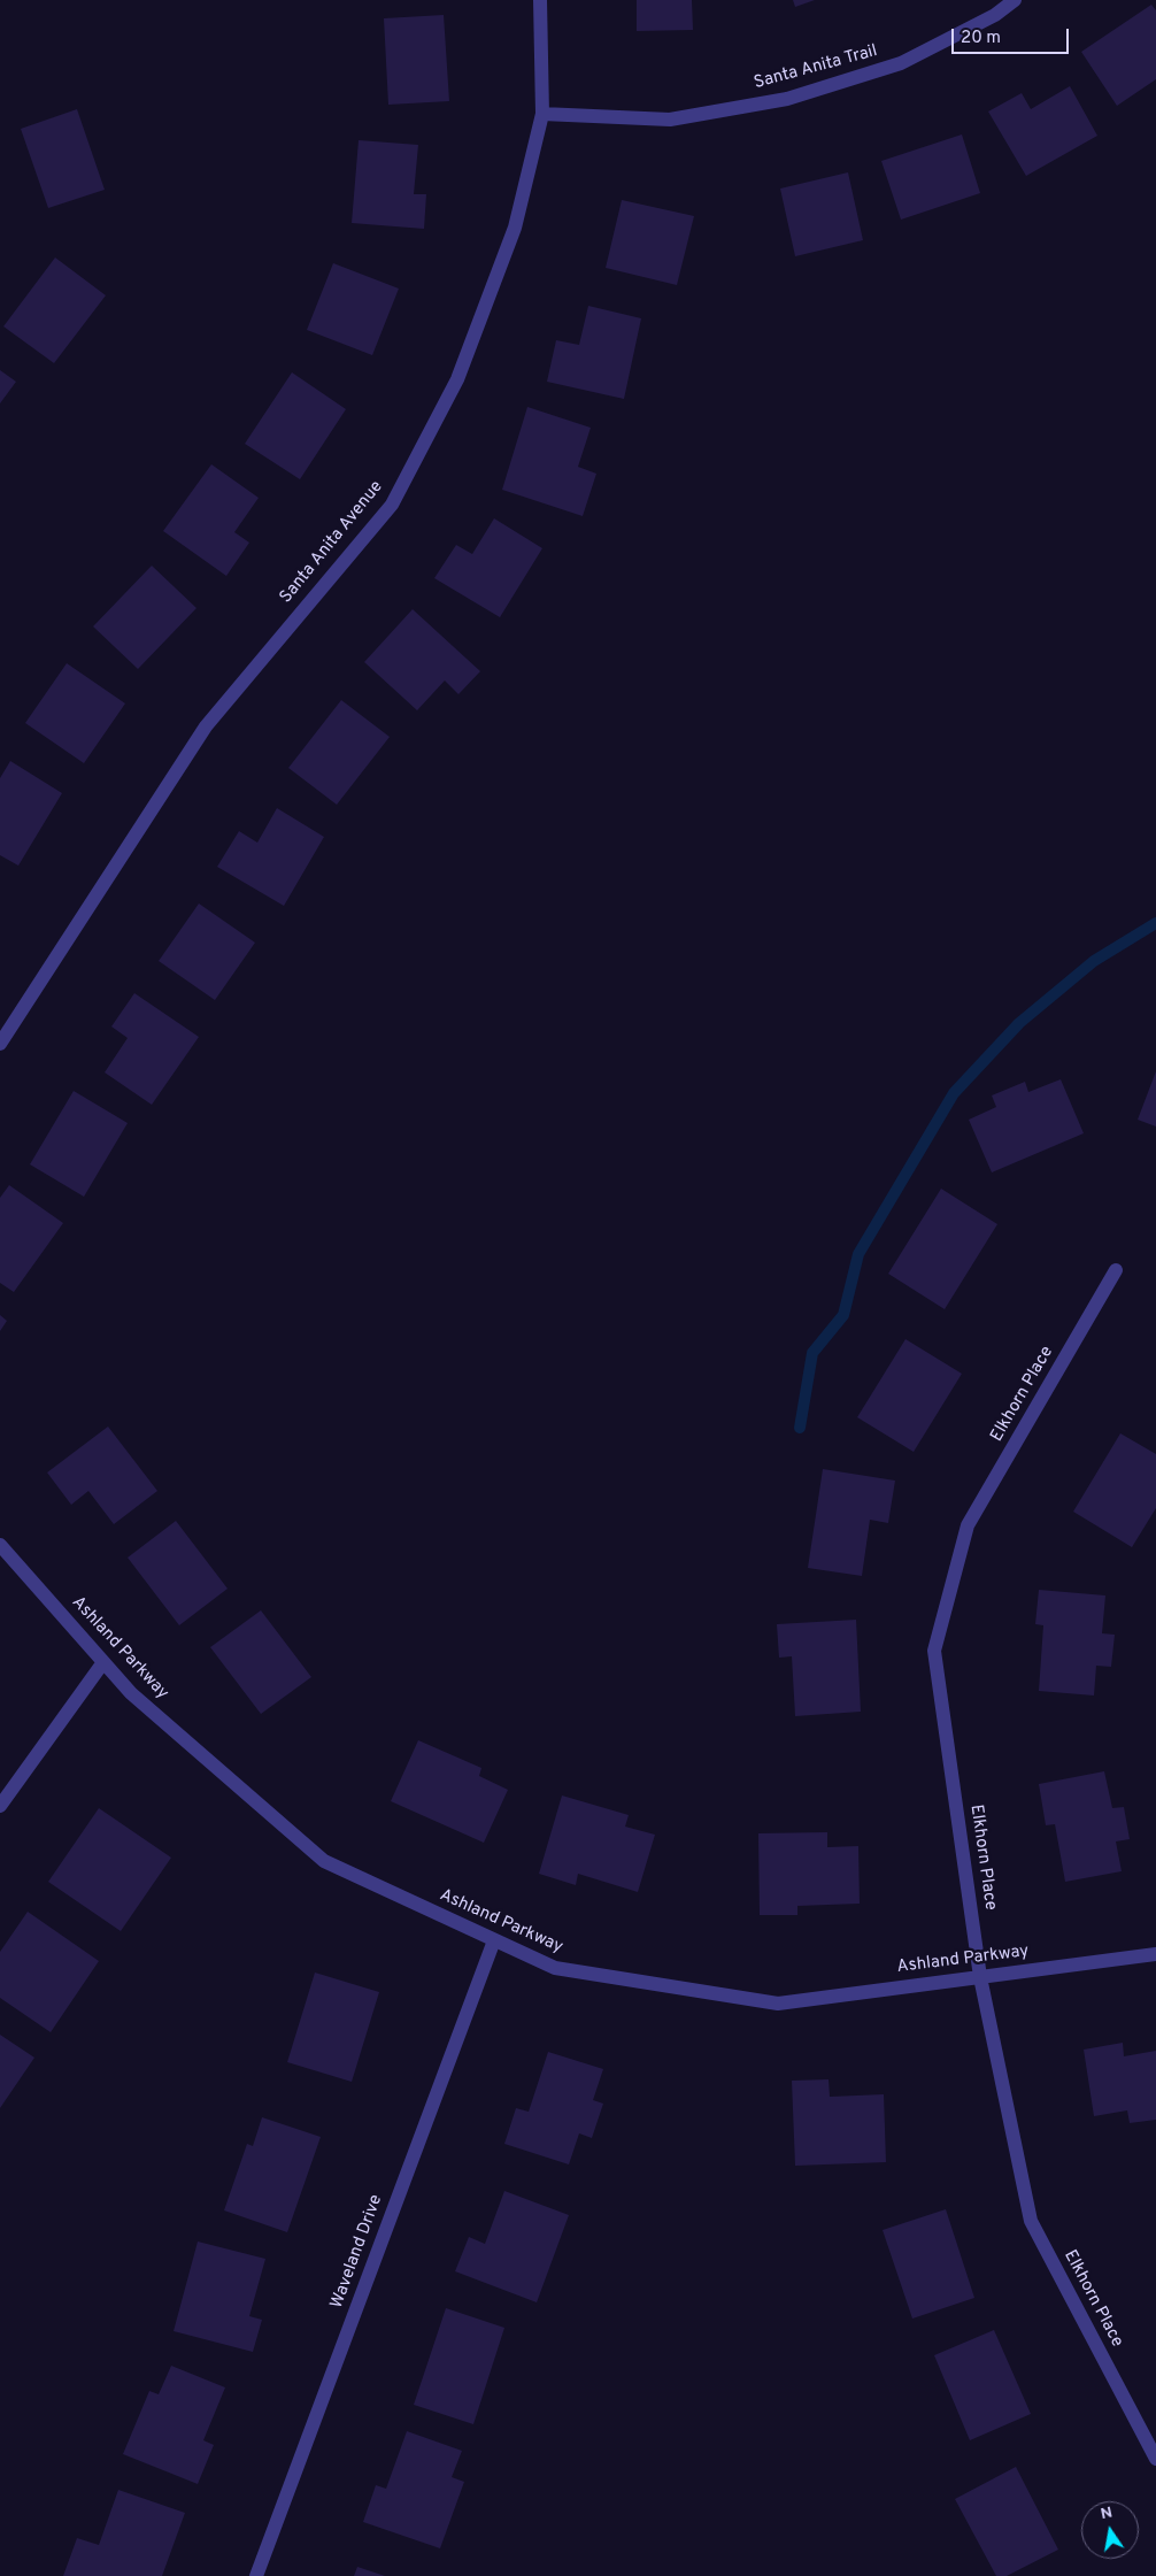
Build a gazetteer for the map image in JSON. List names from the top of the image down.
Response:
{
  "streets": {
    "street": [
      "Santa Anita Trail",
      "Santa Anita Avenue",
      "Elkhorn Place",
      "Ashland Parkway",
      "Waveland Drive"
    ]
  },
  "crossings": [
    ["Santa Anita Trail", "Santa Anita Avenue"],
    ["Elkhorn Place", "Ashland Parkway"],
    ["Ashland Parkway", "Waveland Drive"]
  ],
  "scale_bar": "20 m",
  "north": "top"
}
